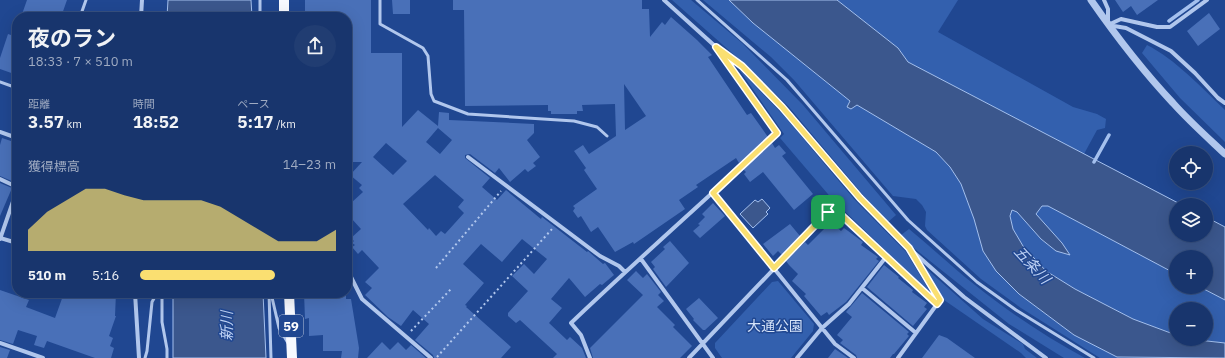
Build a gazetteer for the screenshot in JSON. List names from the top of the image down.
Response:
{
  "streets": {
    "main road": ["59"]
  },
  "water": ["五条川", "新川"],
  "parks": ["大通公園"],
  "page": {
    "heading": ["夜のラン", "18:33 · 7 × 510 m"],
    "stats": [
      ["距離", "3.57 km"],
      ["時間", "18:52"],
      ["ペース", "5:17 /km"]
    ],
    "map_buttons": ["+", "−"],
    "chart": ["獲得標高", "14–23 m"],
    "list": [
      {
        "name": "510 m",
        "note": "5:16"
      }
    ]
  }
}
